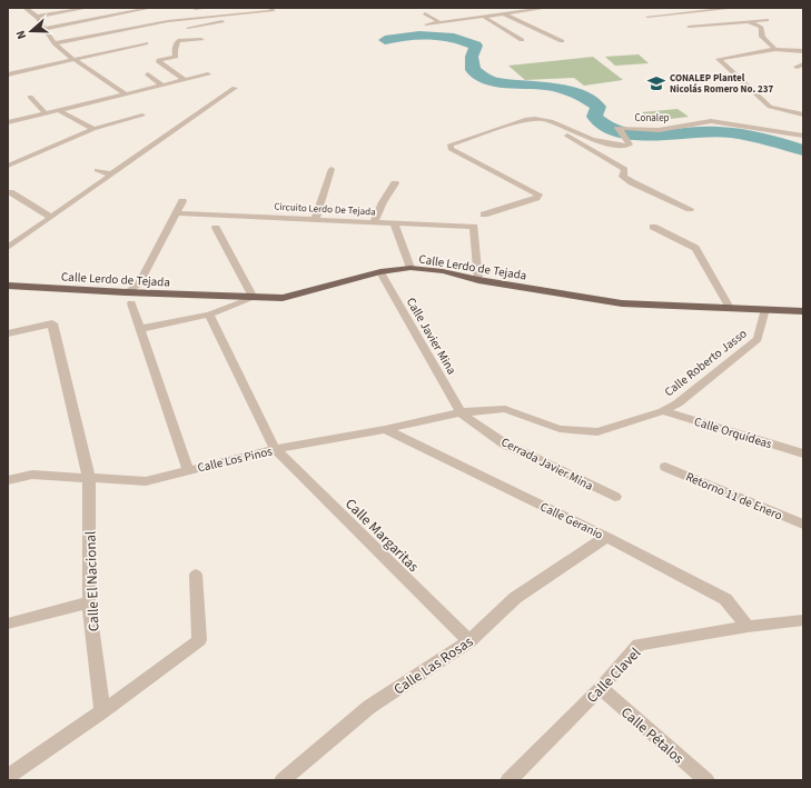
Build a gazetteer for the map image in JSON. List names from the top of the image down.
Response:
{
  "streets": {
    "main road": ["Calle Lerdo de Tejada"],
    "street": [
      "Conalep",
      "Circuito Lerdo De Tejada",
      "Calle Javier Mina",
      "Calle Roberto Jasso",
      "Calle Orquídeas",
      "Calle Los Pinos",
      "Cerrada Javier Mina",
      "Retorno 11 de Enero",
      "Calle Geranio",
      "Calle Margaritas",
      "Calle El Nacional",
      "Calle Las Rosas",
      "Calle Clavel",
      "Calle Pétalos"
    ]
  },
  "crossings": [
    ["Circuito Lerdo De Tejada", "Calle Lerdo de Tejada"],
    ["Calle Lerdo de Tejada", "Calle Javier Mina"],
    ["Calle Lerdo de Tejada", "Calle Roberto Jasso"],
    ["Calle Javier Mina", "Calle Roberto Jasso"],
    ["Calle Javier Mina", "Calle Los Pinos"],
    ["Calle Javier Mina", "Cerrada Javier Mina"],
    ["Calle Roberto Jasso", "Calle Orquídeas"],
    ["Calle Roberto Jasso", "Calle Los Pinos"],
    ["Calle Roberto Jasso", "Cerrada Javier Mina"],
    ["Calle Los Pinos", "Cerrada Javier Mina"],
    ["Calle Los Pinos", "Calle Geranio"],
    ["Calle Los Pinos", "Calle Margaritas"],
    ["Calle Los Pinos", "Calle El Nacional"],
    ["Calle Geranio", "Calle Las Rosas"],
    ["Calle Geranio", "Calle Clavel"],
    ["Calle Margaritas", "Calle Las Rosas"],
    ["Calle Clavel", "Calle Pétalos"]
  ],
  "places": {
    "school or university": ["CONALEP Plantel Nicolás Romero No. 237"]
  },
  "north": "left"
}
